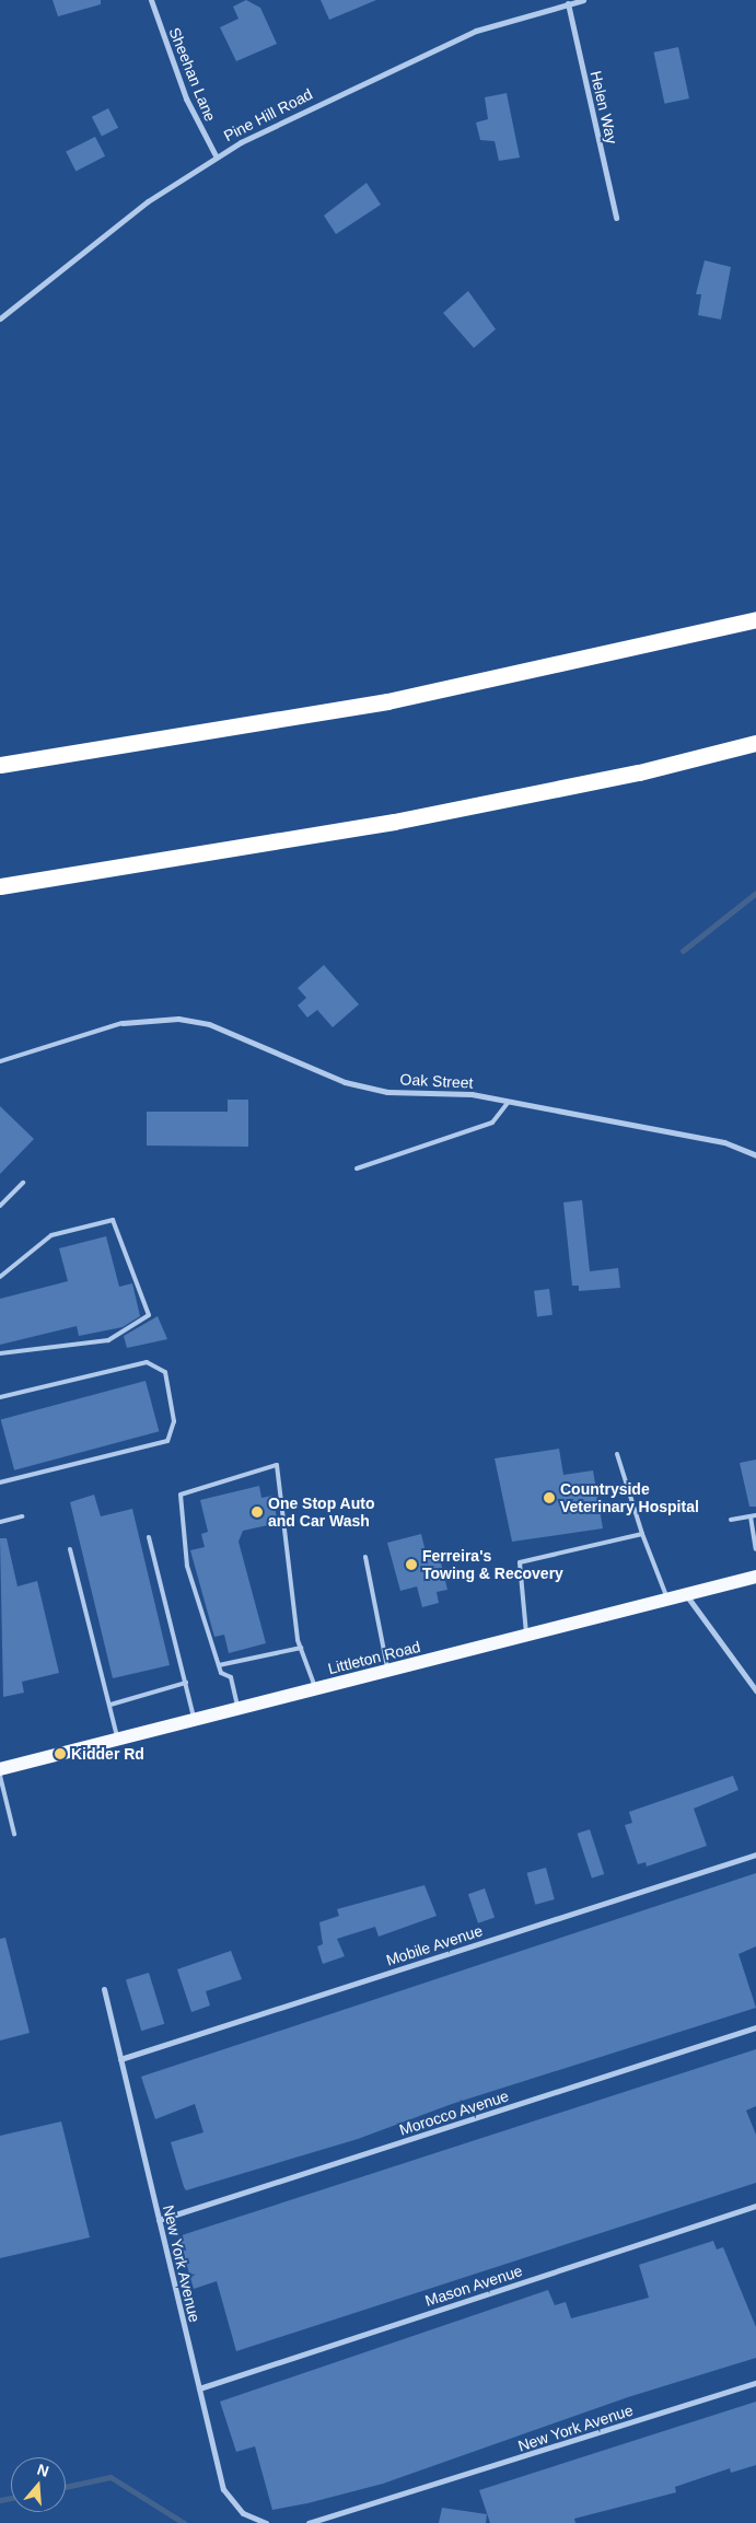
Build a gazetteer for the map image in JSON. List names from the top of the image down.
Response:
{
  "streets": {
    "main road": ["Littleton Road"],
    "street": [
      "Sheehan Lane",
      "Helen Way",
      "Pine Hill Road",
      "Oak Street",
      "Mobile Avenue",
      "Morocco Avenue",
      "New York Avenue",
      "Mason Avenue"
    ]
  },
  "crossings": [
    ["Sheehan Lane", "Pine Hill Road"],
    ["Helen Way", "Pine Hill Road"],
    ["Mobile Avenue", "New York Avenue"],
    ["Morocco Avenue", "New York Avenue"],
    ["New York Avenue", "Mason Avenue"]
  ],
  "places": [
    "Countryside Veterinary Hospital",
    "One Stop Auto and Car Wash",
    "Ferreira's Towing & Recovery",
    "Kidder Rd"
  ],
  "north": "top"
}
